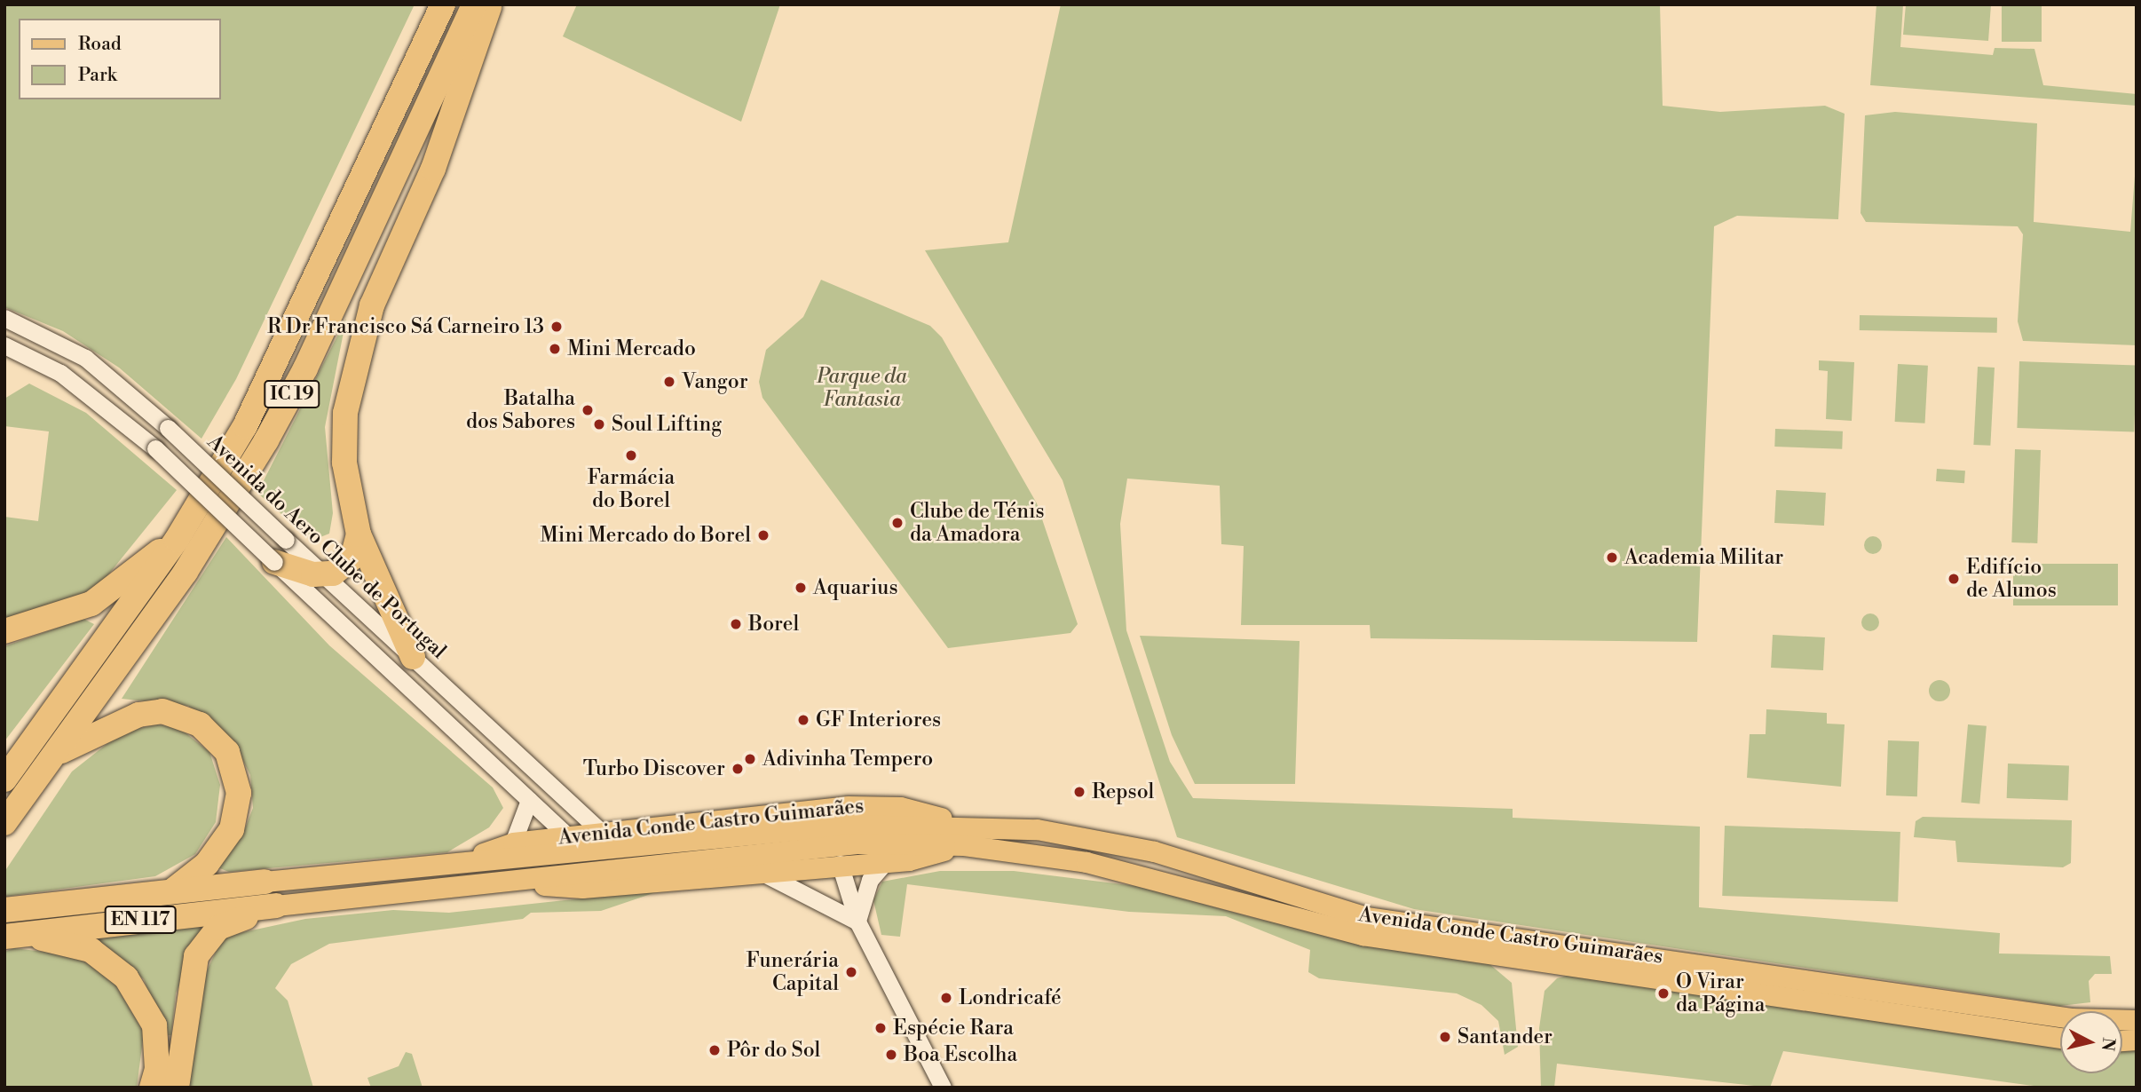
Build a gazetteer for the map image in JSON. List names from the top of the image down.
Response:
{
  "streets": {
    "highway": ["IC 19", "EN 117"],
    "main road": ["Avenida Conde Castro Guimarães"],
    "street": ["Avenida do Aero Clube de Portugal"]
  },
  "crossings": [
    ["Avenida do Aero Clube de Portugal", "Avenida Conde Castro Guimarães"],
    ["Avenida Conde Castro Guimarães", "EN 117"]
  ],
  "parks": ["Parque da Fantasia"],
  "places": [
    "R Dr Francisco Sá Carneiro 13",
    "Mini Mercado",
    "Vangor",
    "Batalha dos Sabores",
    "Soul Lifting",
    "Farmácia do Borel",
    "Clube de Ténis da Amadora",
    "Mini Mercado do Borel",
    "Academia Militar",
    "Edifício de Alunos",
    "Aquarius",
    "Borel",
    "GF Interiores",
    "Adivinha Tempero",
    "Turbo Discover",
    "Repsol",
    "Funerária Capital",
    "O Virar da Página",
    "Londricafé",
    "Espécie Rara",
    "Santander",
    "Pôr do Sol",
    "Boa Escolha"
  ],
  "legend": ["Road", "Park"],
  "north": "right"
}
